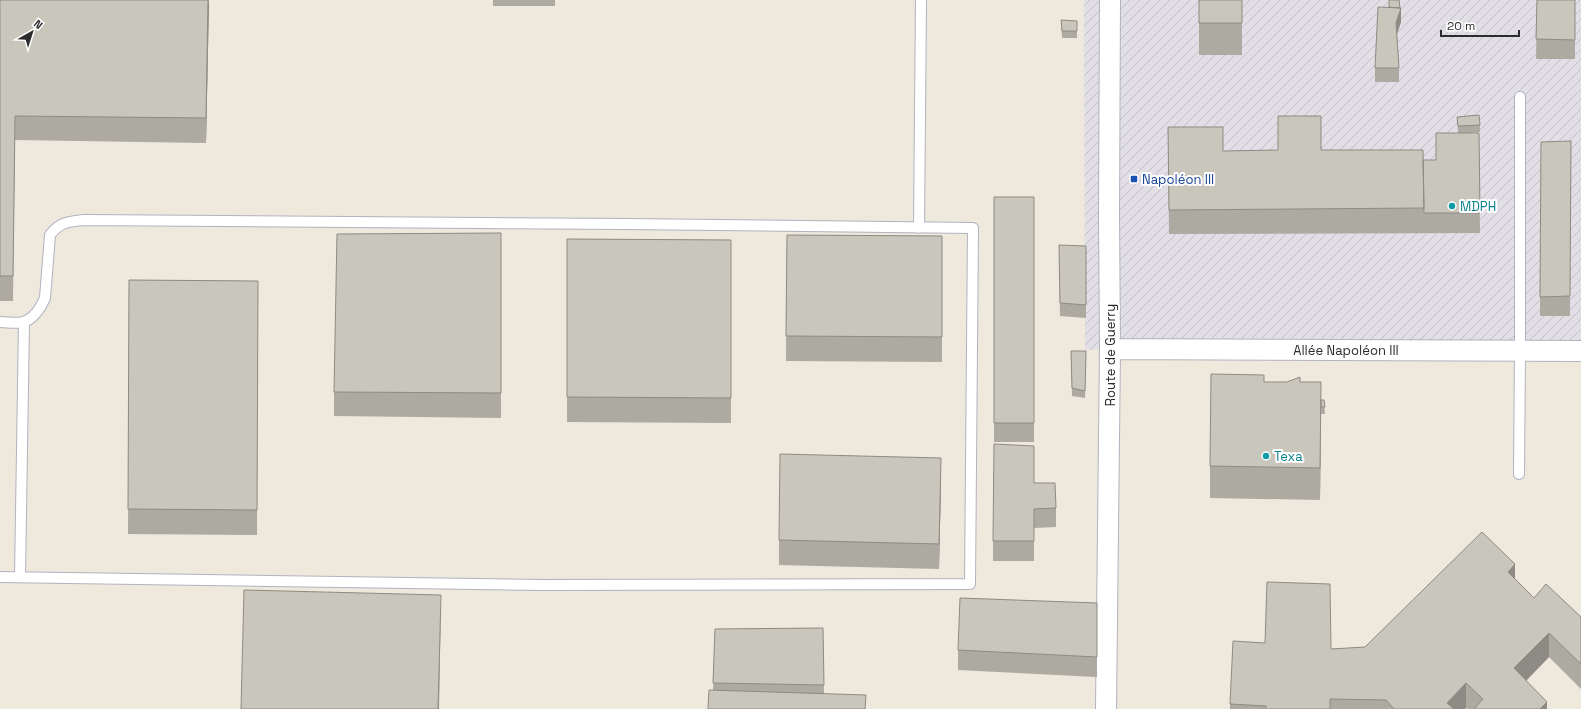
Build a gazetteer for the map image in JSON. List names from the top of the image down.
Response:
{
  "streets": {
    "street": ["Allée Napoléon III", "Route de Guerry"]
  },
  "crossings": [
    ["Allée Napoléon III", "Route de Guerry"]
  ],
  "places": {
    "transit": ["Napoléon III"],
    "other": ["MDPH", "Texa"]
  },
  "scale_bar": "20 m",
  "north": "top right"
}
